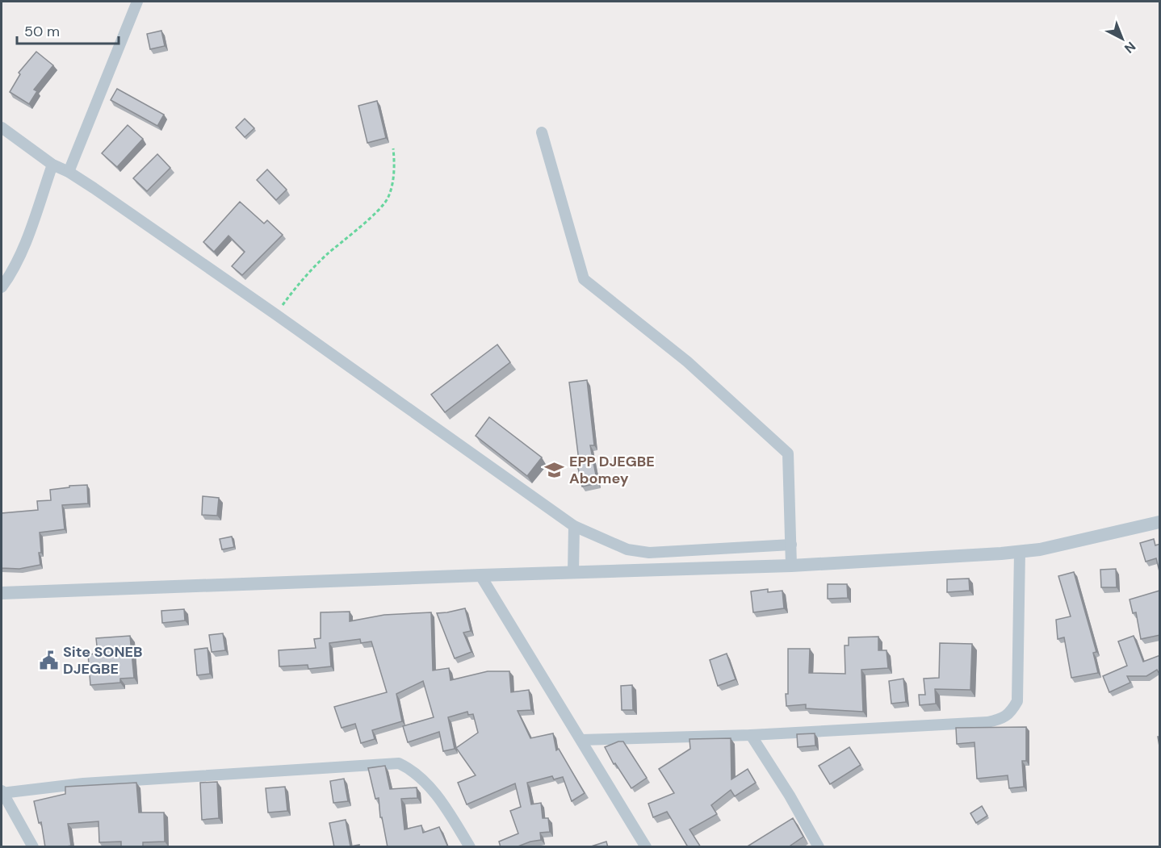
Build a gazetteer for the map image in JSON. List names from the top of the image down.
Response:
{
  "places": {
    "school or university": ["EPP DJEGBE Abomey"],
    "public building": ["Site SONEB DJEGBE"]
  },
  "scale_bar": "50 m",
  "north": "bottom right"
}
